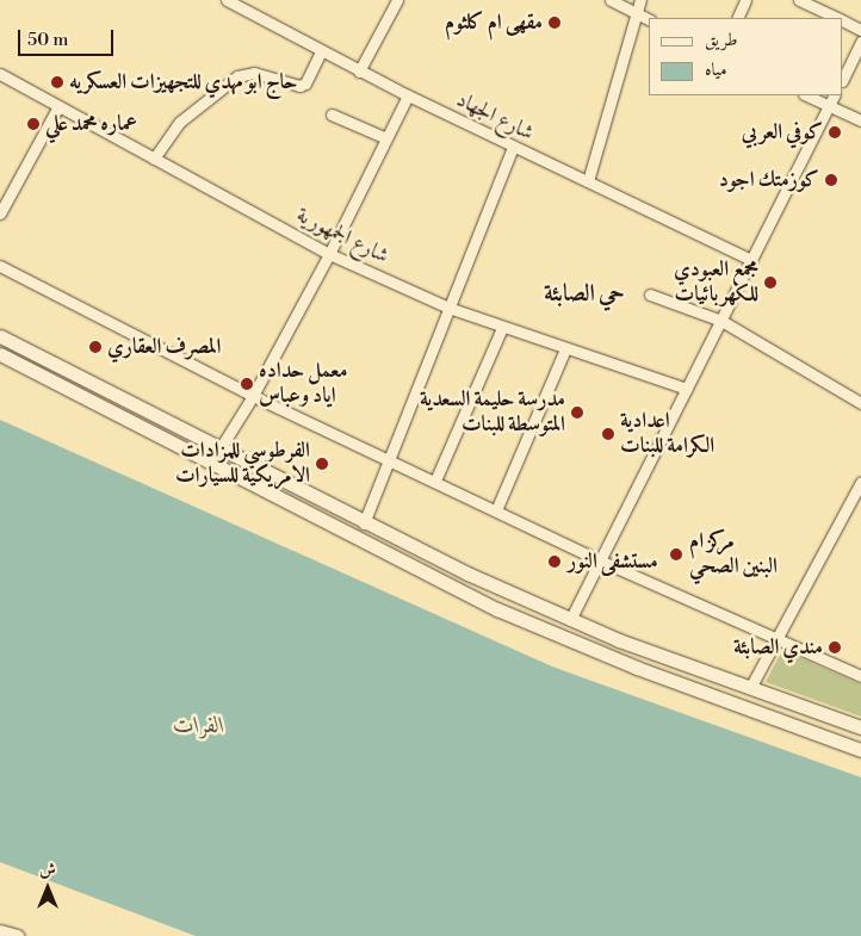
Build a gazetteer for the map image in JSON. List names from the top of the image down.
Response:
{
  "streets": {
    "street": ["شارع الجهاد", "شارع الجمهورية"]
  },
  "districts": ["حي الصابئة"],
  "water": ["الفرات"],
  "places": [
    "مقهى ام كلثوم",
    "حاج ابو مهدي للتجهيزات العسكريه",
    "عماره محمد علي",
    "كوفي العربي",
    "كوزمتك اجود",
    "مجمع العبودي للكهربائيات",
    "المصرف العقاري",
    "معمل حداده اياد وعباس",
    "مدرسة حليمة السعدية المتوسطة للبنات",
    "اعدادية الكرامة للبنات",
    "الفرطوسي للمزادات الامريكية للسيارات",
    "مركز ام البنين الصحي",
    "مستشفى النور",
    "مندي الصابئة"
  ],
  "legend": ["طريق", "مياه"],
  "scale_bar": "50 m",
  "north": "top"
}
